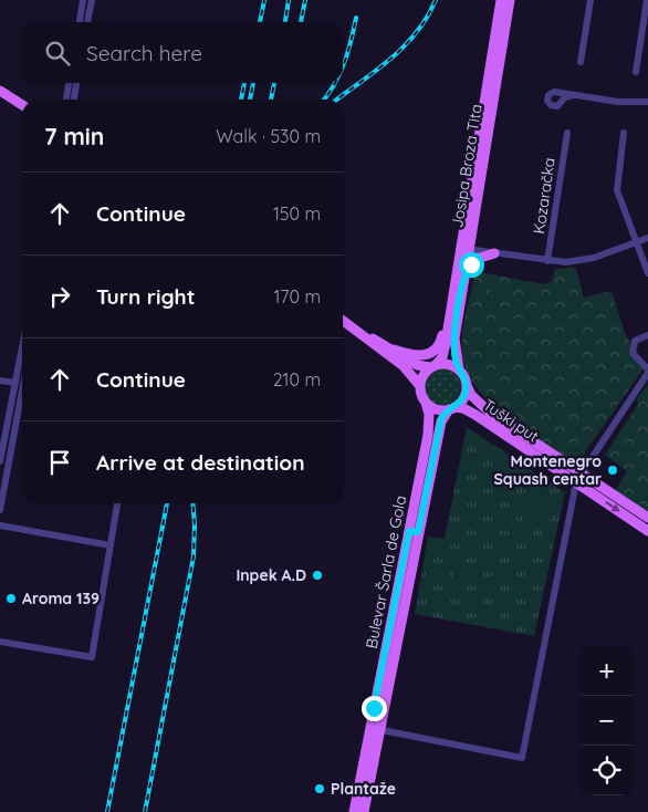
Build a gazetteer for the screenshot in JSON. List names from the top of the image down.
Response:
{
  "streets": {
    "main road": ["Josipa Broza Tita", "Tuški put", "Bulevar Šarla de Gola"],
    "street": ["Kozaračka"]
  },
  "crossings": [
    ["Josipa Broza Tita", "Tuški put"],
    ["Josipa Broza Tita", "Bulevar Šarla de Gola"],
    ["Tuški put", "Bulevar Šarla de Gola"]
  ],
  "places": [
    "Montenegro Squash centar",
    "Inpek A.D",
    "Aroma 139",
    "Plantaže"
  ],
  "page": {
    "search": "Search here",
    "heading": ["7 min", "Walk · 530 m"],
    "list": [
      ["Continue", "150 m"],
      ["Turn right", "170 m"],
      ["Continue", "210 m"],
      "Arrive at destination"
    ],
    "map_buttons": ["+", "−"]
  }
}
